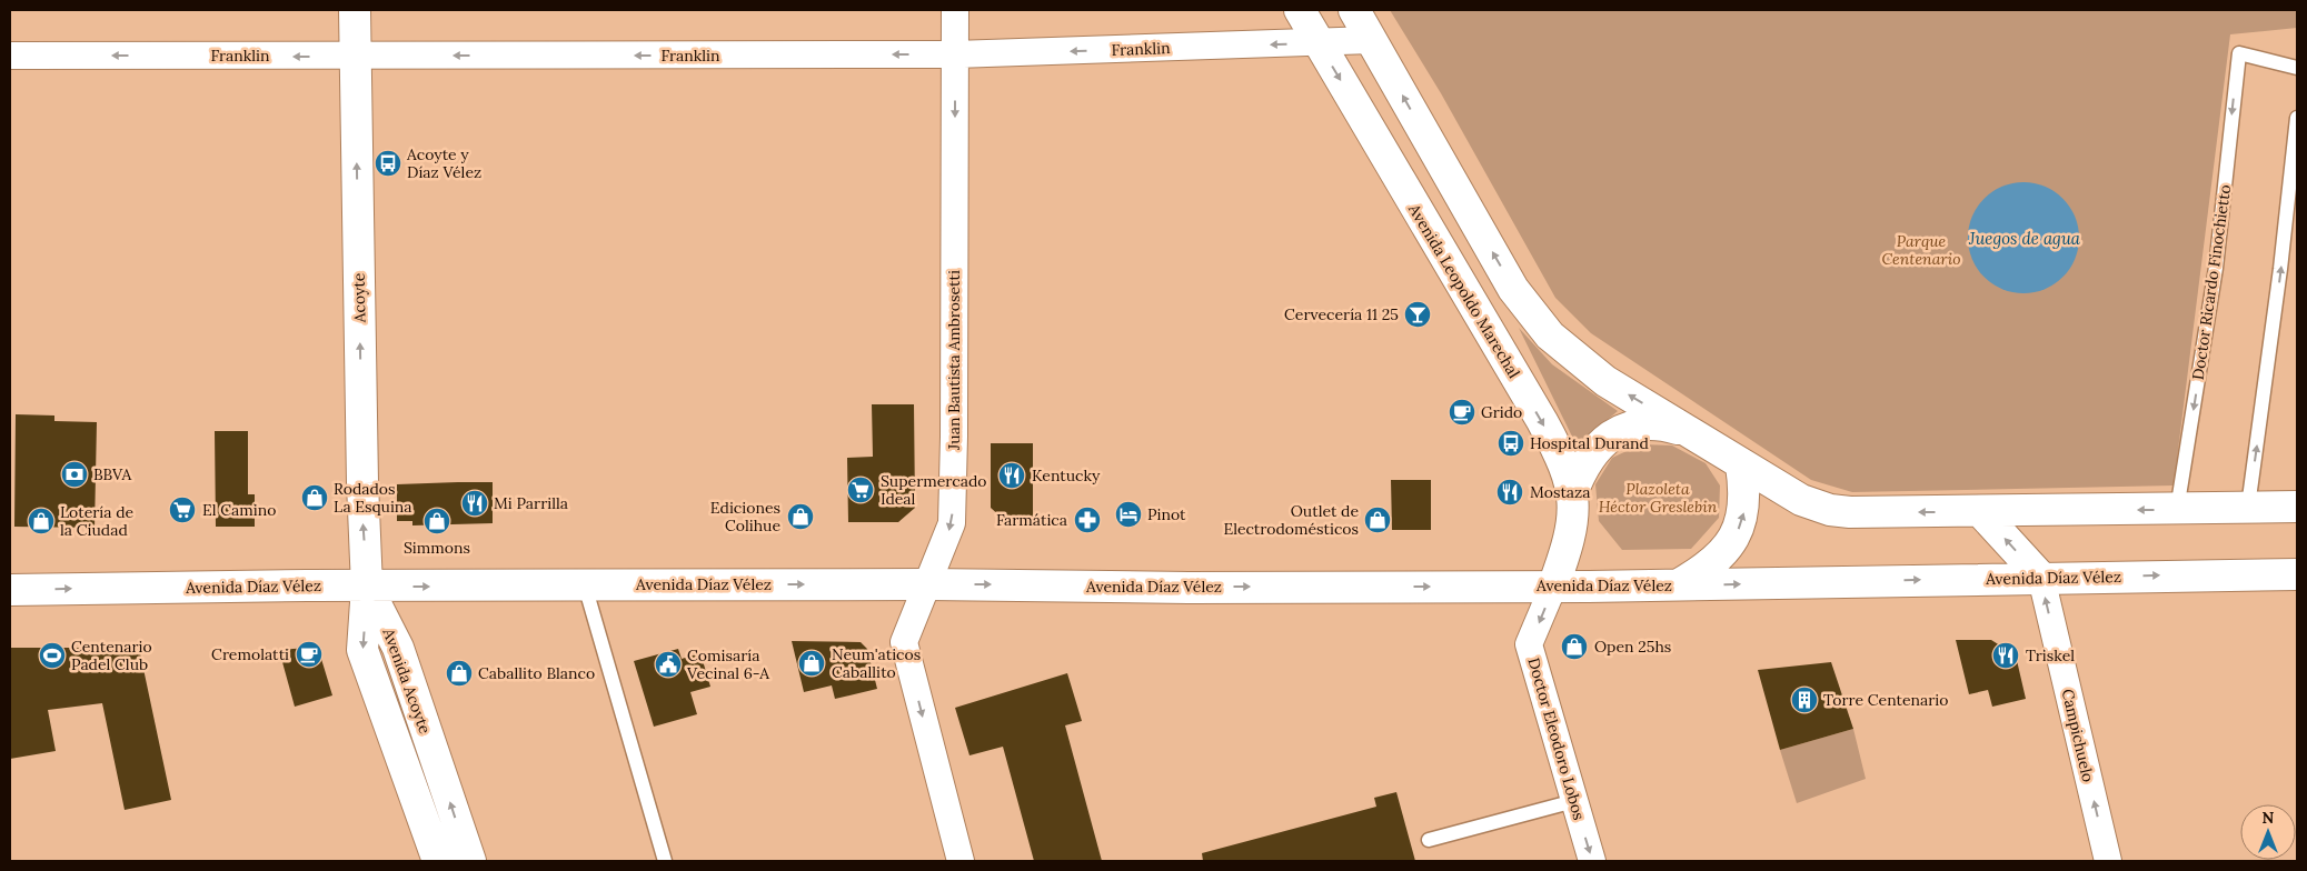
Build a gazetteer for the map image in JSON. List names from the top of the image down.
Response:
{
  "streets": {
    "main road": [
      "Avenida Leopoldo Marechal",
      "Acoyte",
      "Avenida Díaz Vélez",
      "Avenida Acoyte"
    ],
    "street": [
      "Franklin",
      "Juan Bautista Ambrosetti",
      "Campichuelo",
      "Doctor Eleodoro Lobos"
    ],
    "lane": ["Doctor Ricardo Finochietto"]
  },
  "crossings": [
    ["Franklin", "Avenida Leopoldo Marechal"],
    ["Franklin", "Acoyte"],
    ["Franklin", "Juan Bautista Ambrosetti"],
    ["Avenida Leopoldo Marechal", "Avenida Díaz Vélez"],
    ["Avenida Leopoldo Marechal", "Doctor Eleodoro Lobos"],
    ["Acoyte", "Avenida Díaz Vélez"],
    ["Acoyte", "Avenida Acoyte"],
    ["Juan Bautista Ambrosetti", "Avenida Díaz Vélez"],
    ["Avenida Díaz Vélez", "Avenida Acoyte"],
    ["Avenida Díaz Vélez", "Campichuelo"],
    ["Avenida Díaz Vélez", "Doctor Eleodoro Lobos"]
  ],
  "one_way": [
    "Franklin",
    "Acoyte",
    "Juan Bautista Ambrosetti",
    "Avenida Díaz Vélez",
    "Campichuelo",
    "Doctor Eleodoro Lobos"
  ],
  "water": ["Juegos de agua"],
  "parks": ["Parque Centenario", "Plazoleta Héctor Greslebin"],
  "places": {
    "bus stop": ["Acoyte y Díaz Vélez", "Hospital Durand"],
    "bar": ["Cervecería 11 25"],
    "cafe": ["Grido", "Cremolatti"],
    "bank": ["BBVA"],
    "restaurant": [
      "Kentucky",
      "Mostaza",
      "Mi Parrilla",
      "Triskel"
    ],
    "supermarket": ["Supermercado Ideal", "El Camino"],
    "shop": [
      "Rodados La Esquina",
      "Ediciones Colihue",
      "Outlet de Electrodomésticos",
      "Lotería de la Ciudad",
      "Simmons",
      "Open 25hs",
      "Neum'aticos Caballito",
      "Caballito Blanco"
    ],
    "hotel": ["Pinot"],
    "pharmacy": ["Farmática"],
    "sports": ["Centenario Padel Club"],
    "public building": ["Comisaría Vecinal 6-A"],
    "building": ["Torre Centenario"]
  },
  "north": "top"
}
